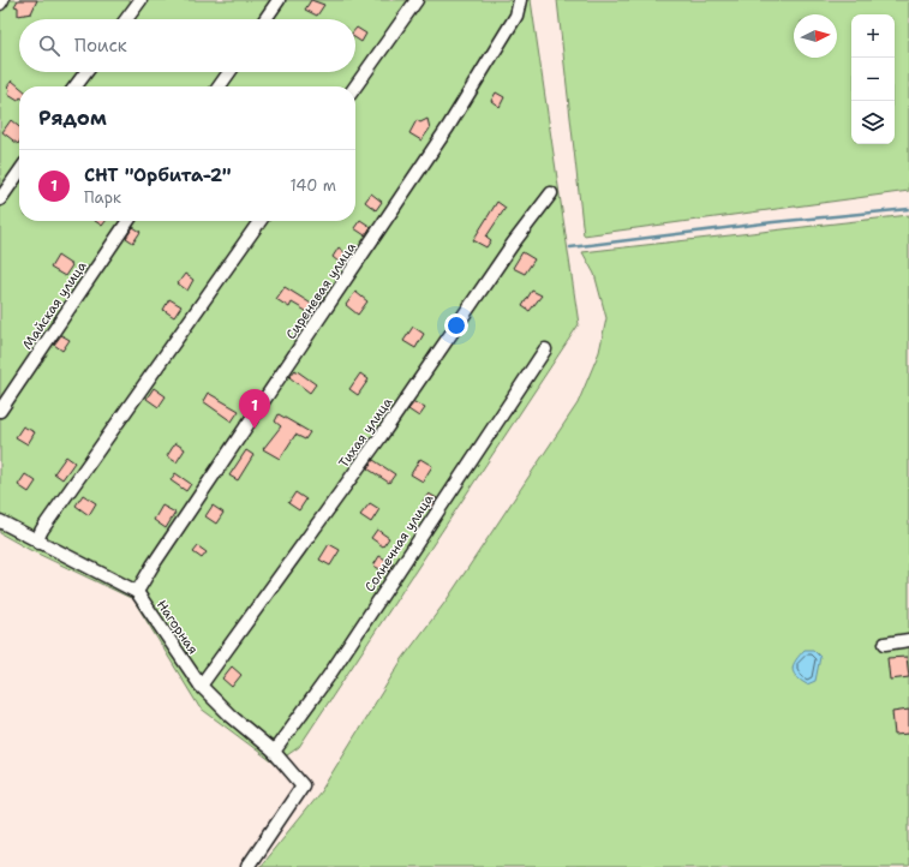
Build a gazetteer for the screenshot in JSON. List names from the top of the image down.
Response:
{
  "streets": {
    "street": [
      "Сиреневая улица",
      "Майская улица",
      "Тихая улица",
      "Солнечная улица",
      "Нагорная"
    ]
  },
  "crossings": [
    ["Сиреневая улица", "Нагорная"],
    ["Тихая улица", "Нагорная"],
    ["Солнечная улица", "Нагорная"]
  ],
  "north": "right",
  "page": {
    "map_buttons": ["+", "−"],
    "search": "Поиск",
    "heading": "Рядом",
    "list": [
      {
        "mark": "1",
        "name": "СНТ \"Орбита-2\"",
        "note": "Парк",
        "value": "140 m"
      }
    ],
    "pins": "1"
  }
}
